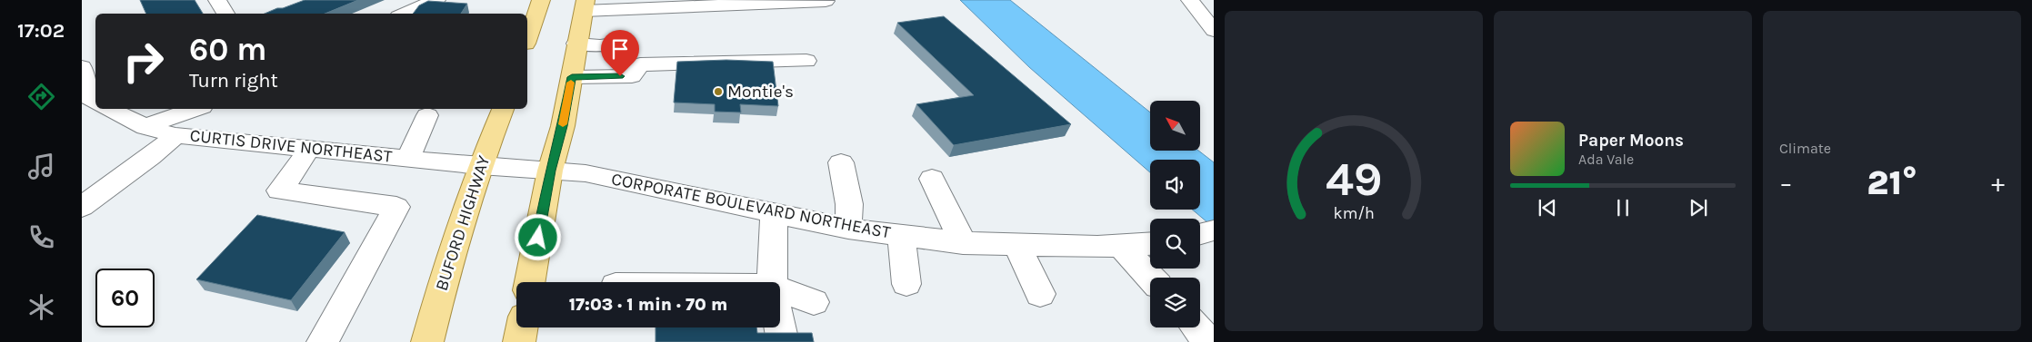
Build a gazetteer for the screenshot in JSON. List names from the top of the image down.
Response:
{
  "streets": {
    "main road": ["BUFORD HIGHWAY"],
    "street": ["CURTIS DRIVE NORTHEAST", "CORPORATE BOULEVARD NORTHEAST"]
  },
  "crossings": [
    ["CURTIS DRIVE NORTHEAST", "CORPORATE BOULEVARD NORTHEAST"],
    ["CURTIS DRIVE NORTHEAST", "BUFORD HIGHWAY"],
    ["CORPORATE BOULEVARD NORTHEAST", "BUFORD HIGHWAY"]
  ],
  "places": ["Montie's"],
  "north": "top left",
  "page": {
    "tabs": "17:02",
    "tile": "Climate",
    "turn": ["60 m", "Turn right"],
    "song": ["Paper Moons", "Ada Vale"],
    "heat": ["−", "21°", "+"],
    "limit": "60",
    "trip": "17:03 · 1 min · 70 m",
    "gauge": ["49", "km/h"]
  }
}
